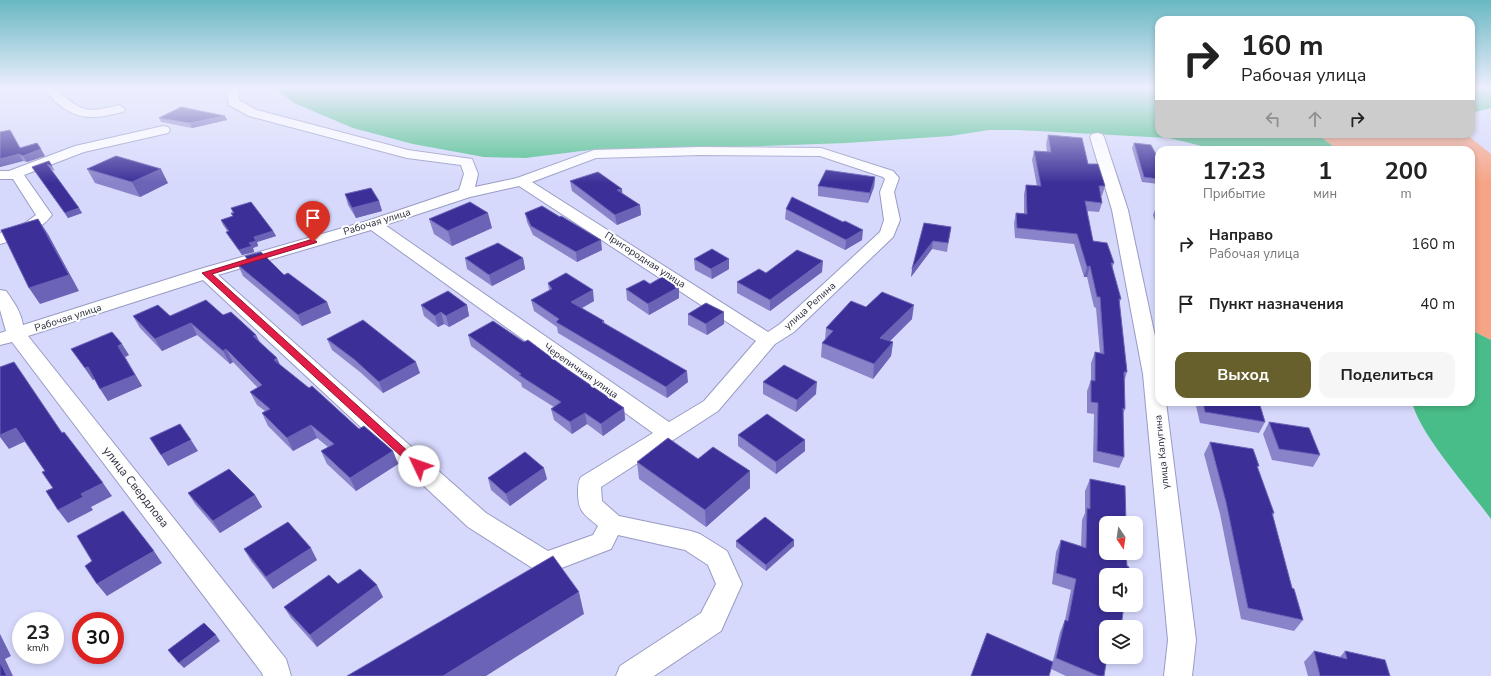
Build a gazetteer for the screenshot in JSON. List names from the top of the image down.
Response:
{
  "streets": {
    "street": [
      "Рабочая улица",
      "Пригородная улица",
      "улица Репина",
      "Черепичная улица",
      "улица Калугина",
      "улица Свердлова"
    ]
  },
  "crossings": [
    ["Рабочая улица", "Пригородная улица"],
    ["Рабочая улица", "улица Репина"],
    ["Рабочая улица", "Черепичная улица"],
    ["Рабочая улица", "улица Свердлова"],
    ["Пригородная улица", "улица Репина"],
    ["улица Репина", "Черепичная улица"]
  ],
  "north": "bottom",
  "page": {
    "turn": ["160 m", "Рабочая улица"],
    "eta": [
      "17:23",
      "Прибытие",
      "1",
      "мин",
      "200",
      "m"
    ],
    "list": [
      {
        "name": "Направо",
        "note": "Рабочая улица",
        "value": "160 m"
      },
      {
        "name": "Пункт назначения",
        "value": "40 m"
      }
    ],
    "buttons": ["Выход", "Поделиться"],
    "speed": "23 km/h",
    "limit": "30"
  }
}
